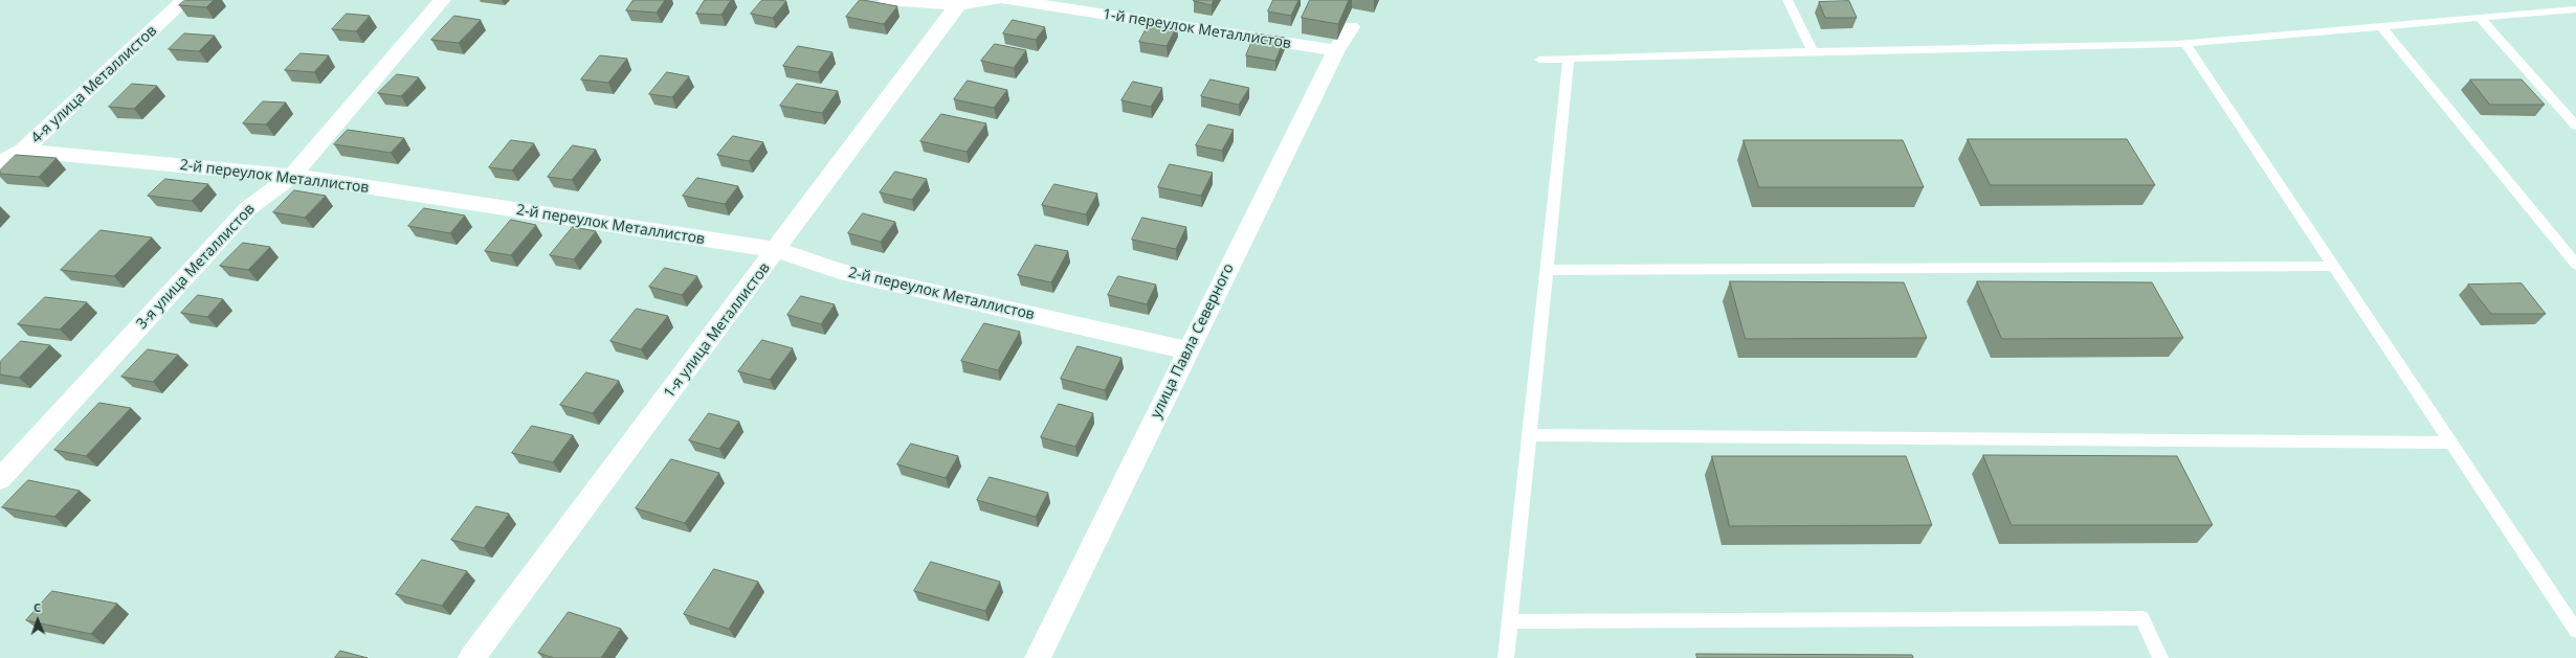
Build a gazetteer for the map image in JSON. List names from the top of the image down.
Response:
{
  "streets": {
    "street": [
      "1-й переулок Металлистов",
      "4-я улица Металлистов",
      "2-й переулок Металлистов",
      "3-я улица Металлистов",
      "1-я улица Металлистов",
      "улица Павла Северного"
    ]
  },
  "crossings": [
    ["1-й переулок Металлистов", "улица Павла Северного"],
    ["4-я улица Металлистов", "2-й переулок Металлистов"],
    ["2-й переулок Металлистов", "3-я улица Металлистов"],
    ["2-й переулок Металлистов", "1-я улица Металлистов"],
    ["2-й переулок Металлистов", "улица Павла Северного"]
  ],
  "north": "top"
}
